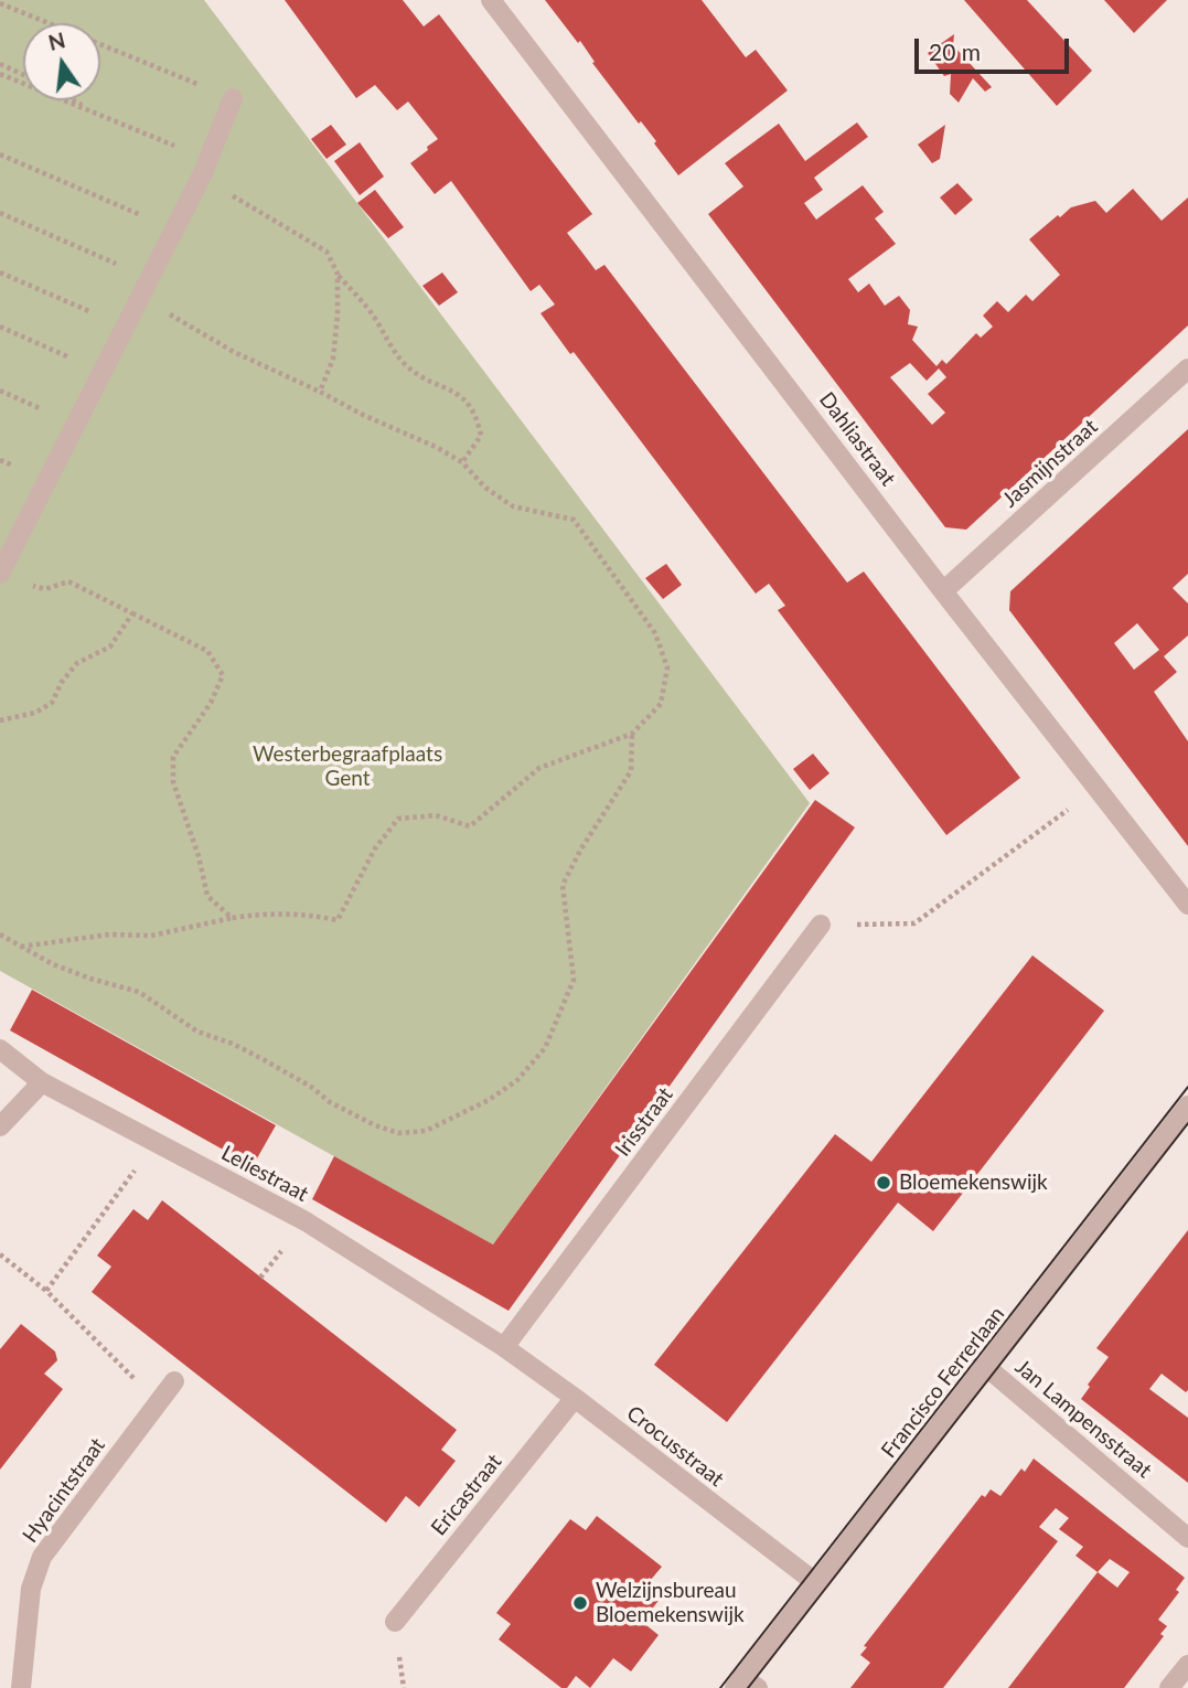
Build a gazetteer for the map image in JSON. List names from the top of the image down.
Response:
{
  "streets": {
    "street": [
      "Dahliastraat",
      "Jasmijnstraat",
      "Irisstraat",
      "Leliestraat",
      "Francisco Ferrerlaan",
      "Jan Lampensstraat",
      "Crocusstraat",
      "Hyacintstraat",
      "Ericastraat"
    ]
  },
  "crossings": [
    ["Dahliastraat", "Jasmijnstraat"],
    ["Irisstraat", "Leliestraat"],
    ["Irisstraat", "Crocusstraat"],
    ["Leliestraat", "Crocusstraat"],
    ["Francisco Ferrerlaan", "Jan Lampensstraat"],
    ["Francisco Ferrerlaan", "Crocusstraat"],
    ["Crocusstraat", "Ericastraat"]
  ],
  "parks": ["Westerbegraafplaats Gent"],
  "places": ["Bloemekenswijk", "Welzijnsbureau Bloemekenswijk"],
  "scale_bar": "20 m",
  "north": "top"
}
